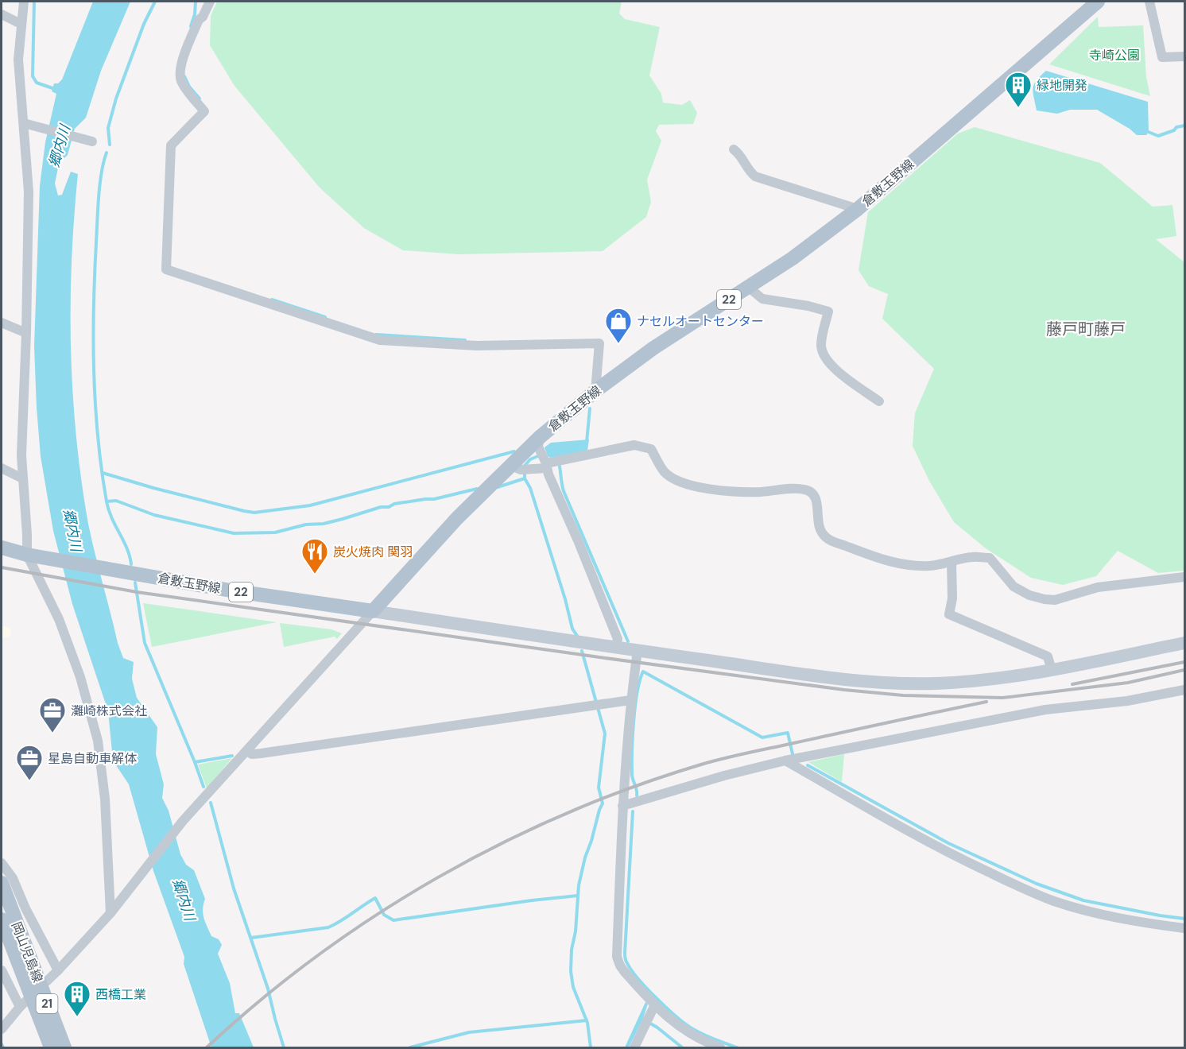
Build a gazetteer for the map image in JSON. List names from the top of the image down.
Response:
{
  "streets": {
    "main road": [
      "倉敷玉野線",
      "22",
      "岡山児島線",
      "21"
    ]
  },
  "districts": ["藤戸町藤戸"],
  "water": ["郷内川"],
  "parks": ["寺崎公園"],
  "places": {
    "building": ["緑地開発", "西橋工業"],
    "shop": ["ナセルオートセンター"],
    "restaurant": ["炭火焼肉 関羽"],
    "office": ["灘崎株式会社", "星島自動車解体"]
  }
}
